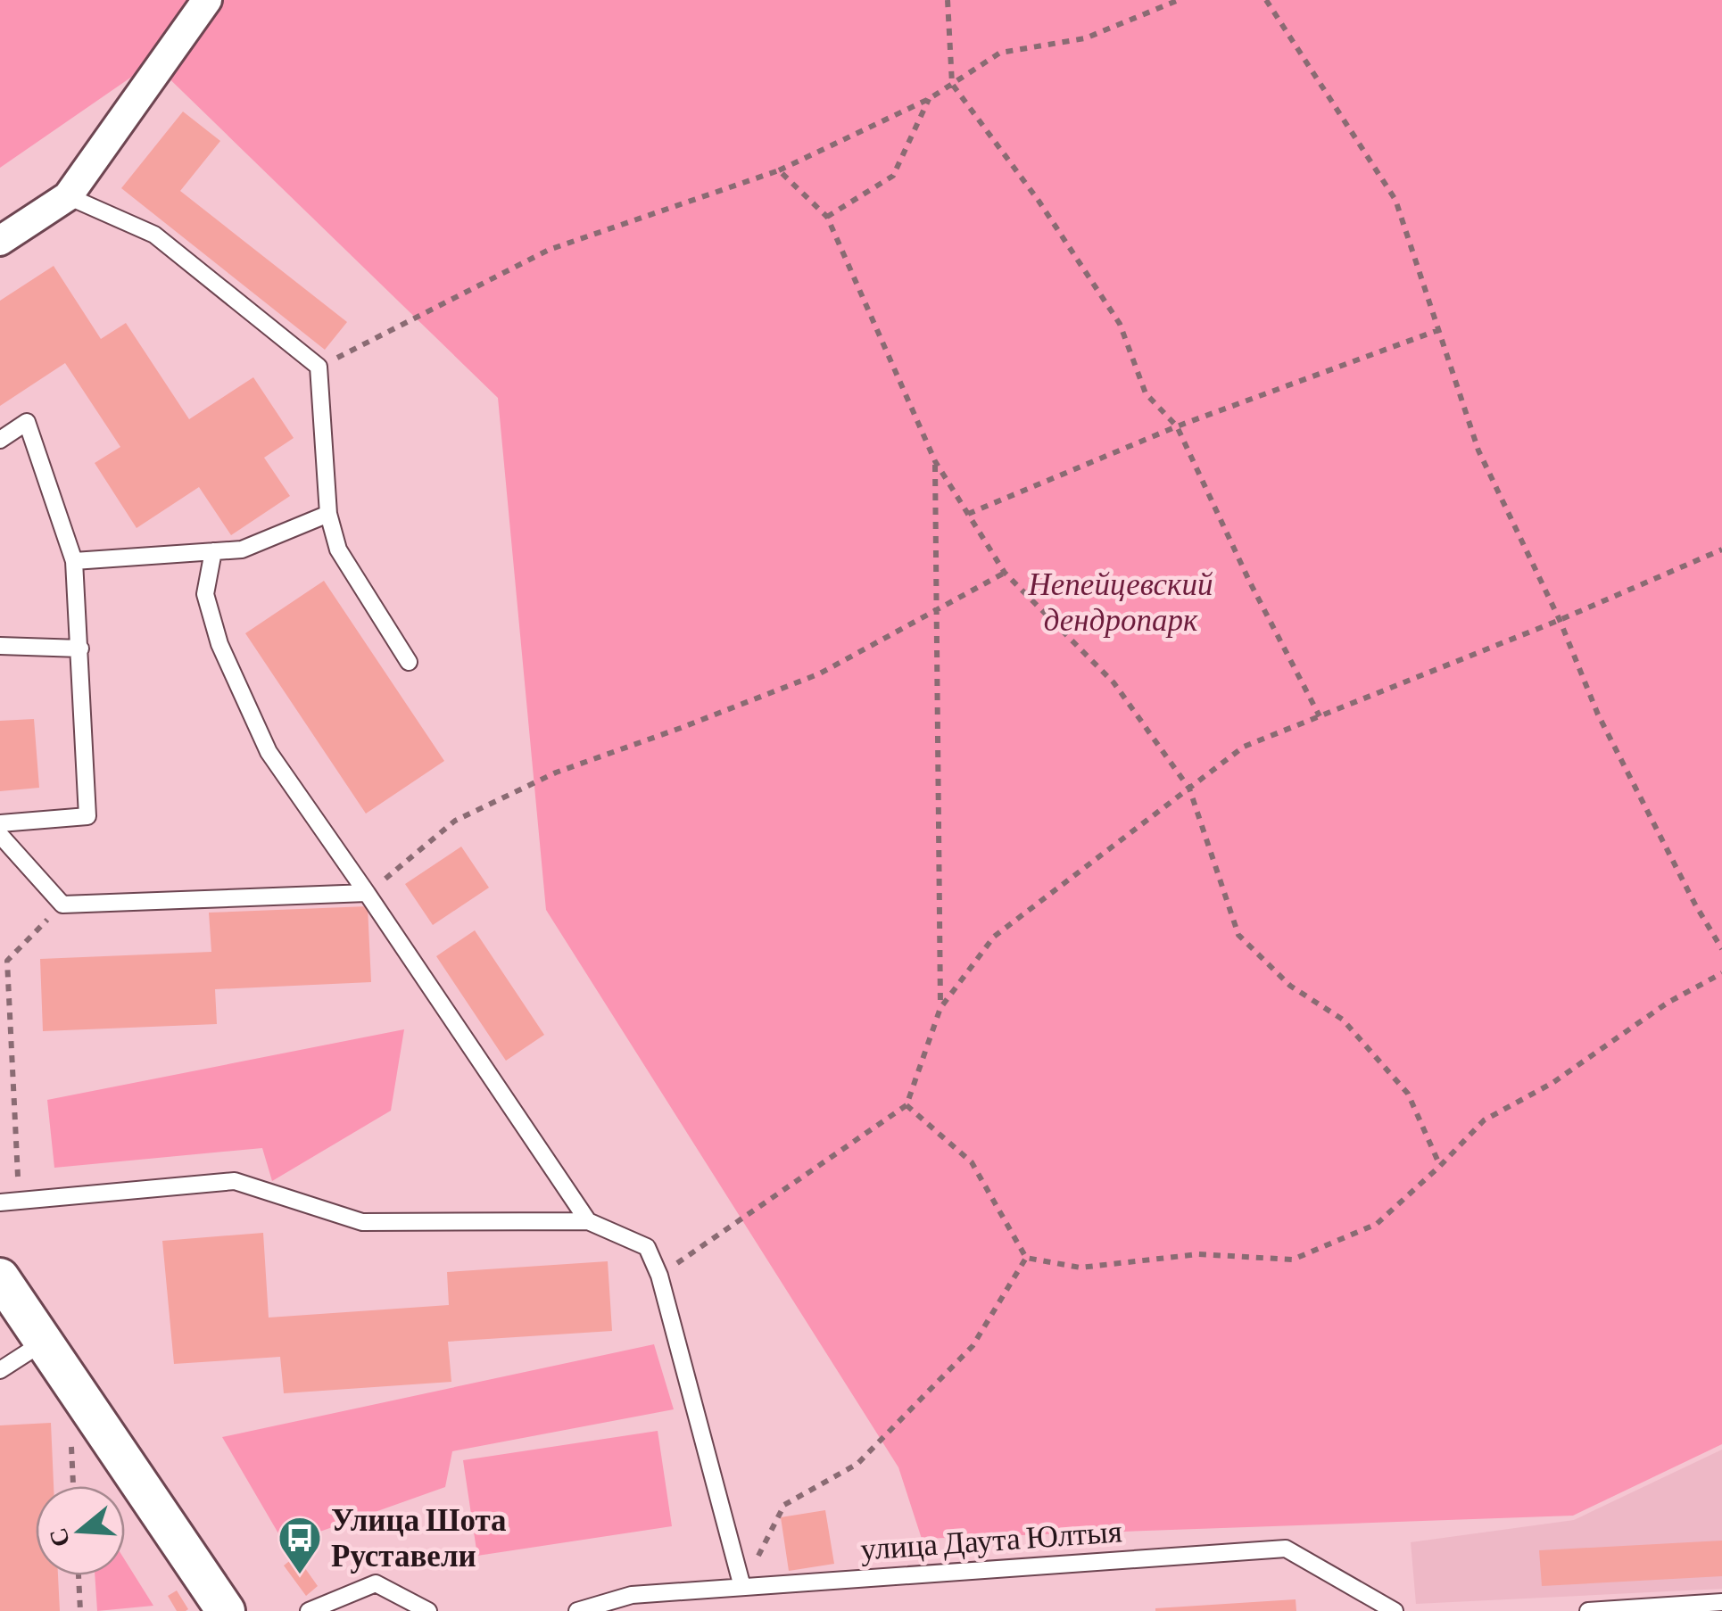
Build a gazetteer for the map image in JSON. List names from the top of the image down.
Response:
{
  "streets": {
    "lane": ["улица Даута Юлтыя"]
  },
  "parks": ["Непейцевский дендропарк"],
  "places": {
    "bus stop": ["Улица Шота Руставели"]
  },
  "north": "left"
}
